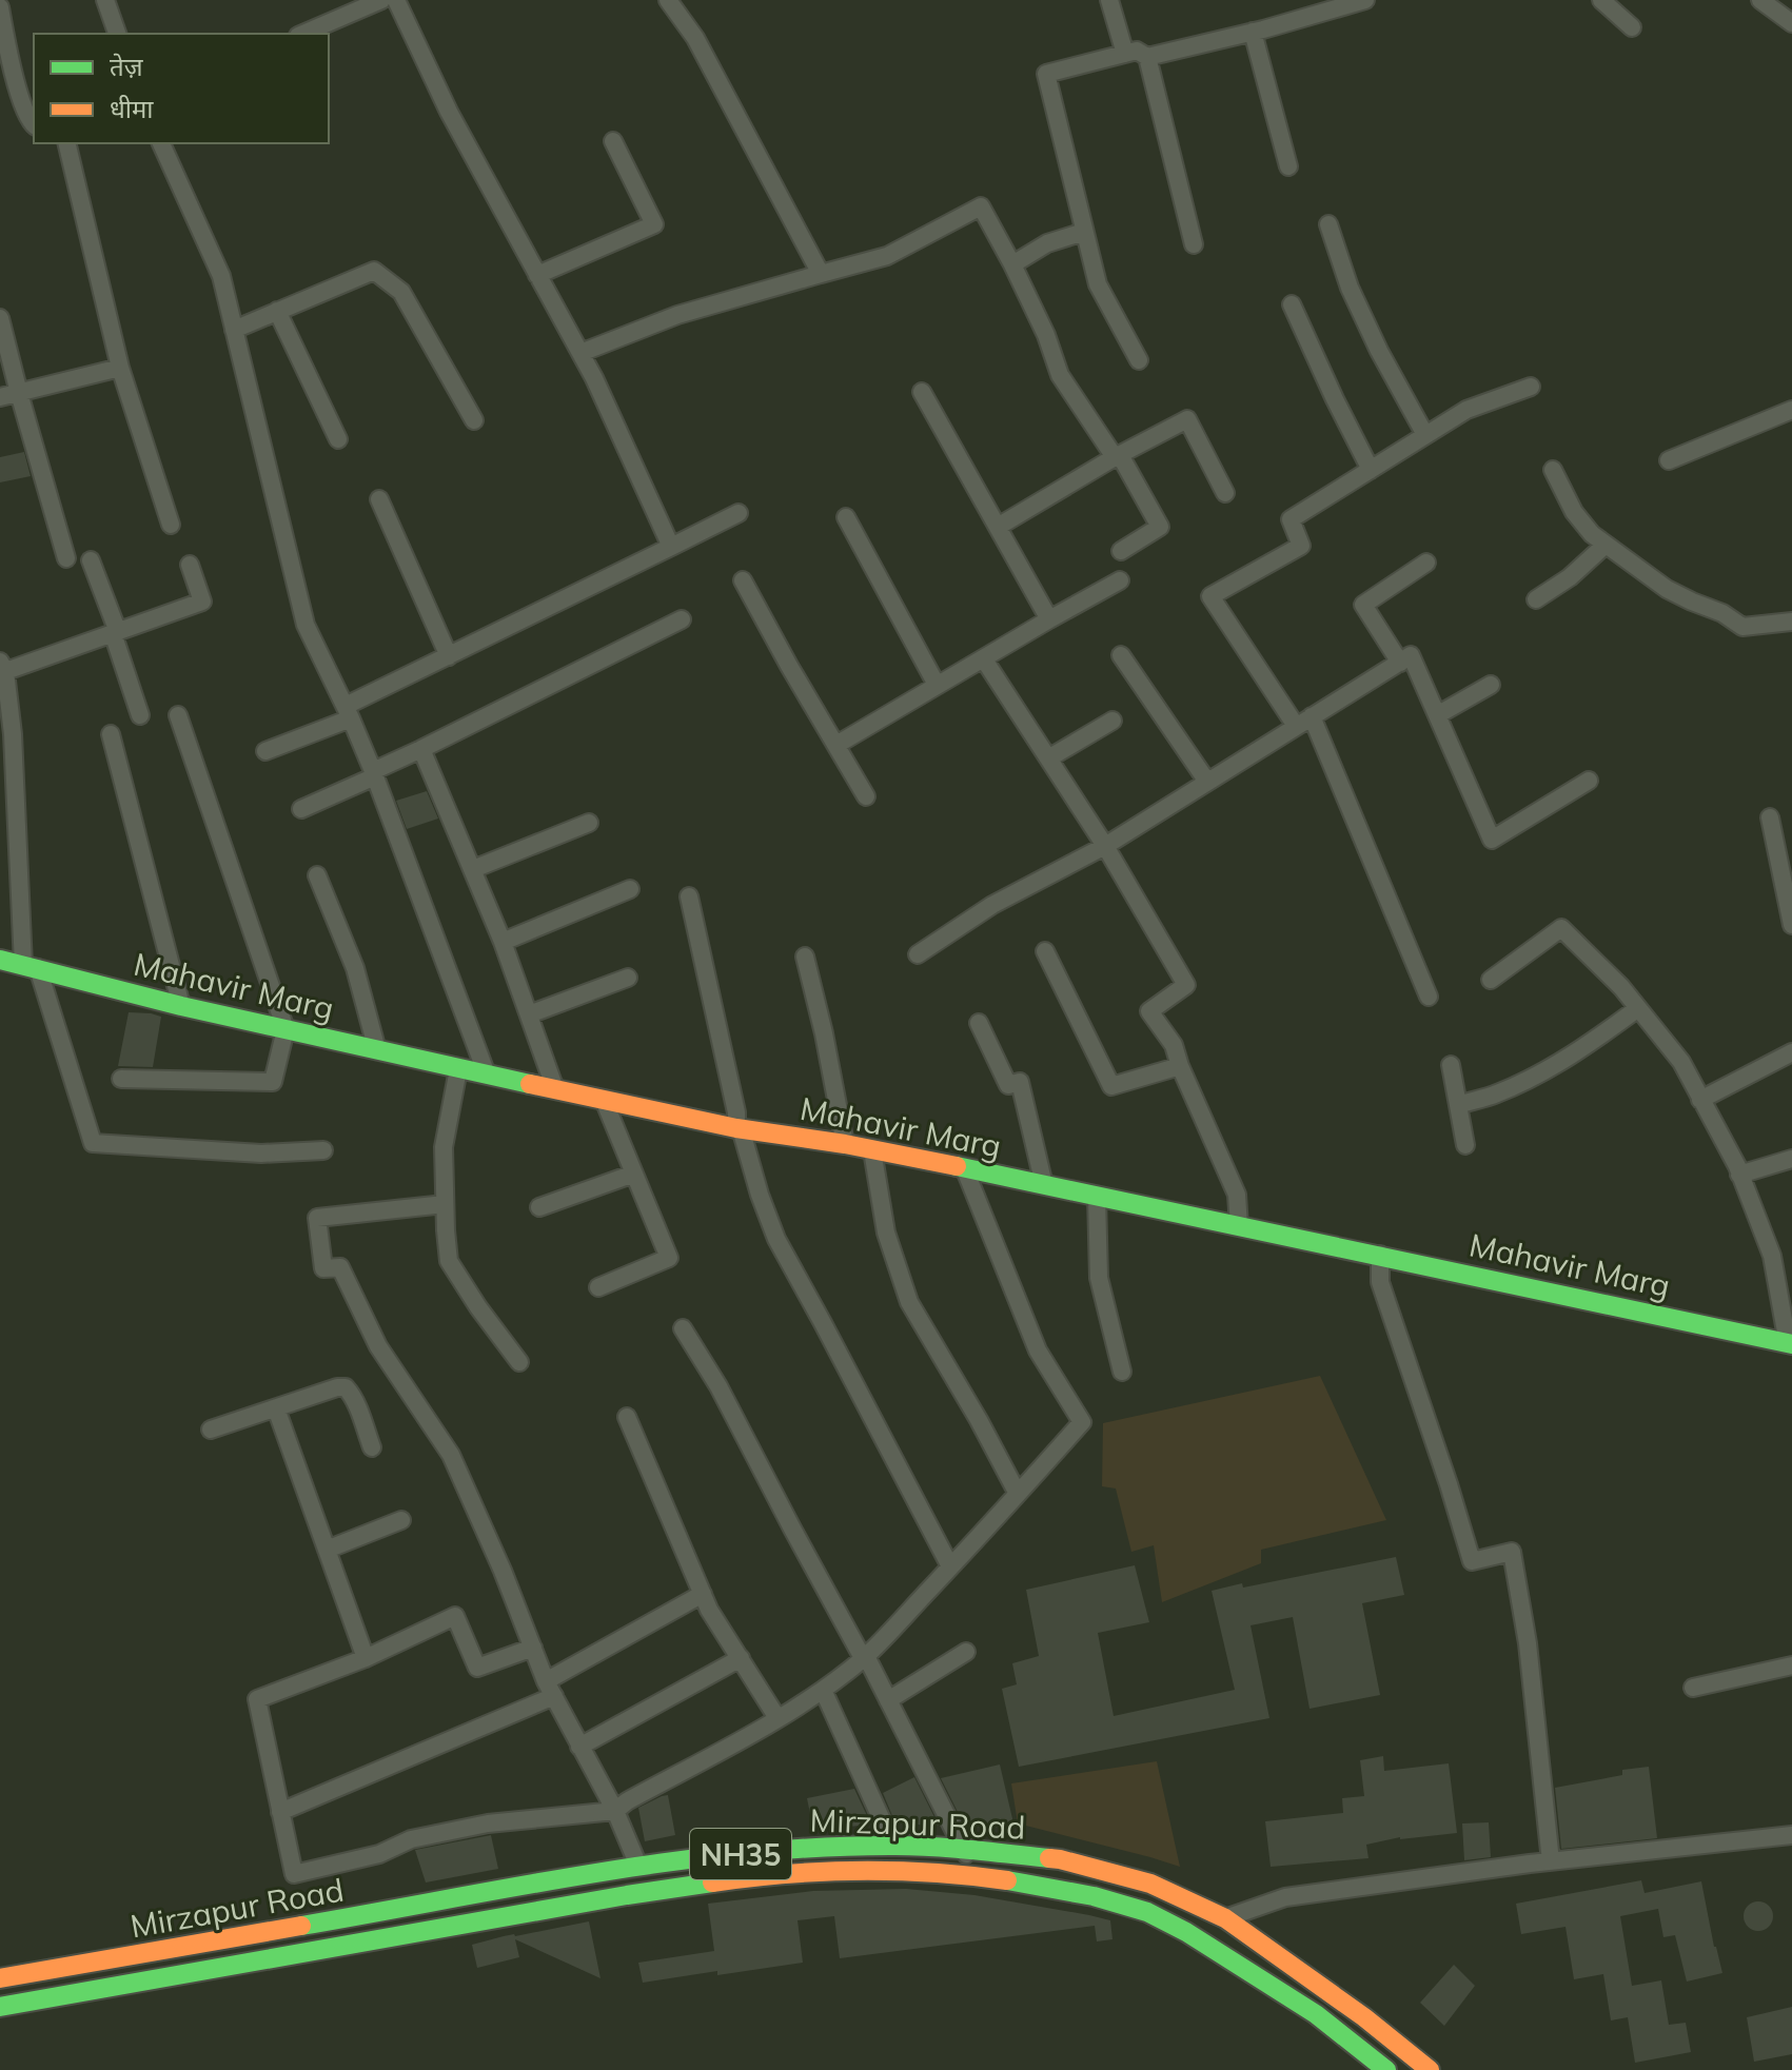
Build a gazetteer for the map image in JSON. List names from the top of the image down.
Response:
{
  "streets": {
    "main road": ["Mahavir Marg", "Mirzapur Road", "NH35"]
  },
  "legend": ["तेज़", "धीमा"]
}
